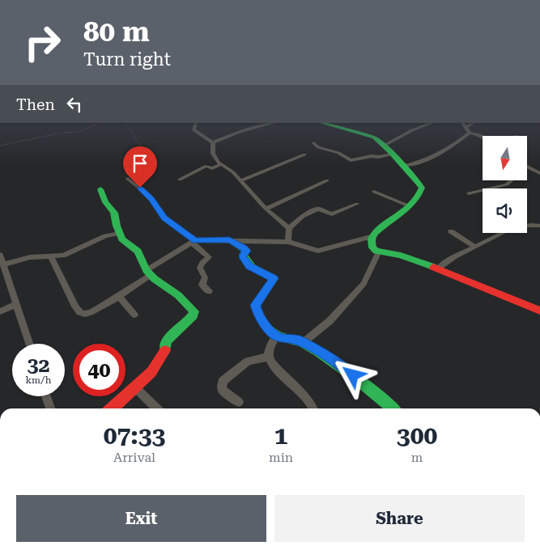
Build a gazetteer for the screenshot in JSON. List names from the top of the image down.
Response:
{
  "north": "bottom",
  "page": {
    "turn": ["80 m", "Turn right"],
    "then": "Then",
    "speed": "32 km/h",
    "limit": "40",
    "eta": [
      "07:33",
      "Arrival",
      "1",
      "min",
      "300",
      "m"
    ],
    "buttons": ["Exit", "Share"]
  }
}
